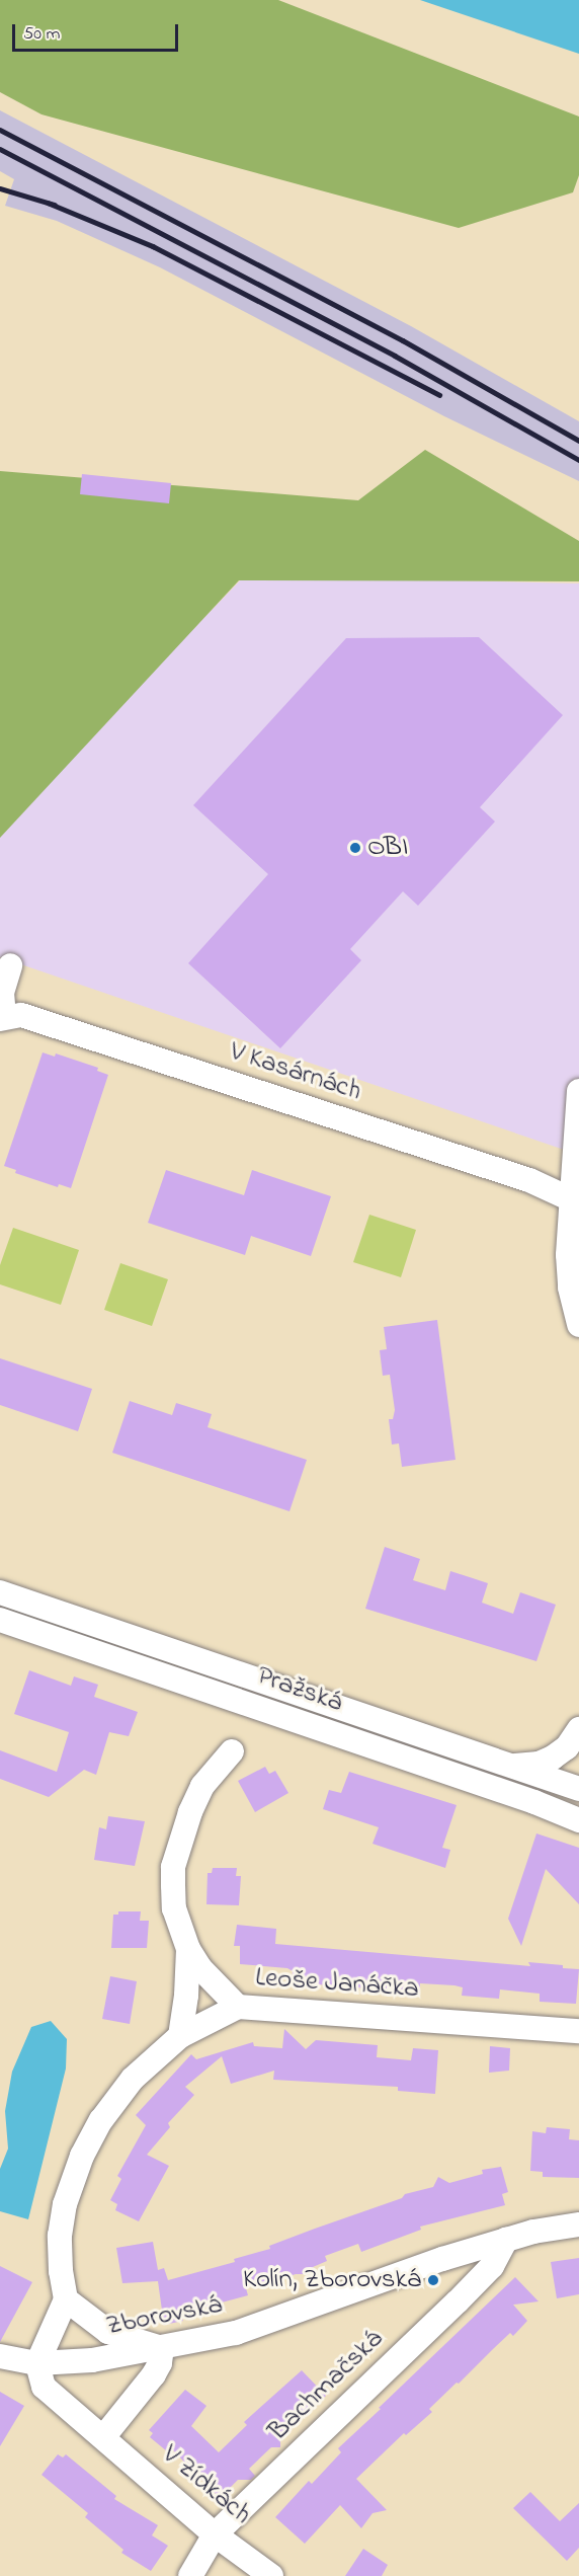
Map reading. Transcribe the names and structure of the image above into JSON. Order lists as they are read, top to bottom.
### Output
{
  "streets": {
    "street": [
      "V Kasárnách",
      "Pražská",
      "Leoše Janáčka",
      "Zborovská",
      "Bachmačská",
      "V Zídkách"
    ]
  },
  "crossings": [
    ["Zborovská", "Bachmačská"],
    ["Zborovská", "V Zídkách"],
    ["Bachmačská", "V Zídkách"]
  ],
  "places": ["OBI", "Kolín, Zborovská"],
  "scale_bar": "50 m"
}
